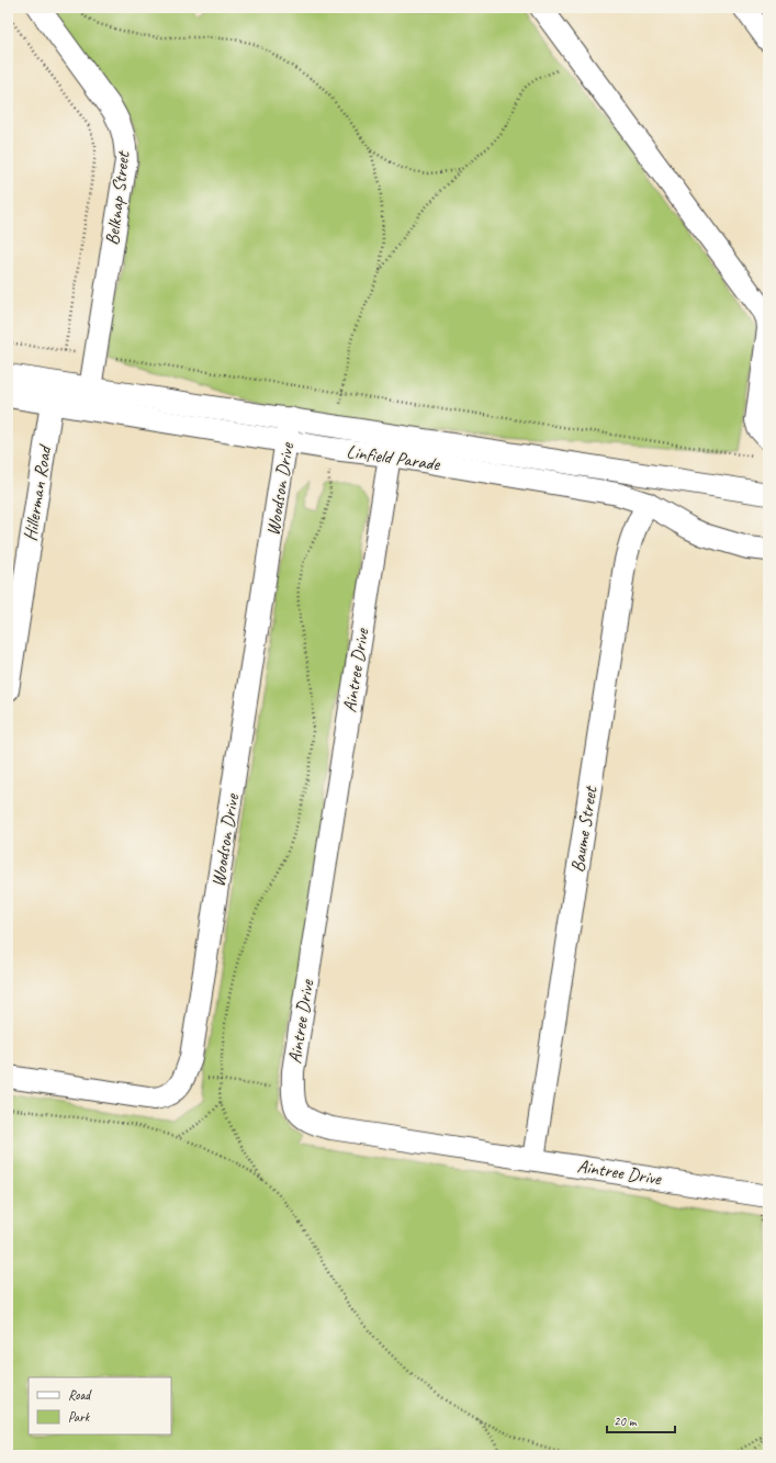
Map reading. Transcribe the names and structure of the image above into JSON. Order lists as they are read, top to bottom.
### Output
{
  "streets": {
    "street": [
      "Belknap Street",
      "Linfield Parade",
      "Woodson Drive",
      "Hillerman Road",
      "Aintree Drive",
      "Baume Street"
    ]
  },
  "crossings": [
    ["Belknap Street", "Linfield Parade"],
    ["Linfield Parade", "Woodson Drive"],
    ["Linfield Parade", "Hillerman Road"],
    ["Linfield Parade", "Aintree Drive"],
    ["Linfield Parade", "Baume Street"],
    ["Aintree Drive", "Baume Street"]
  ],
  "legend": ["Road", "Park"],
  "scale_bar": "20 m"
}
